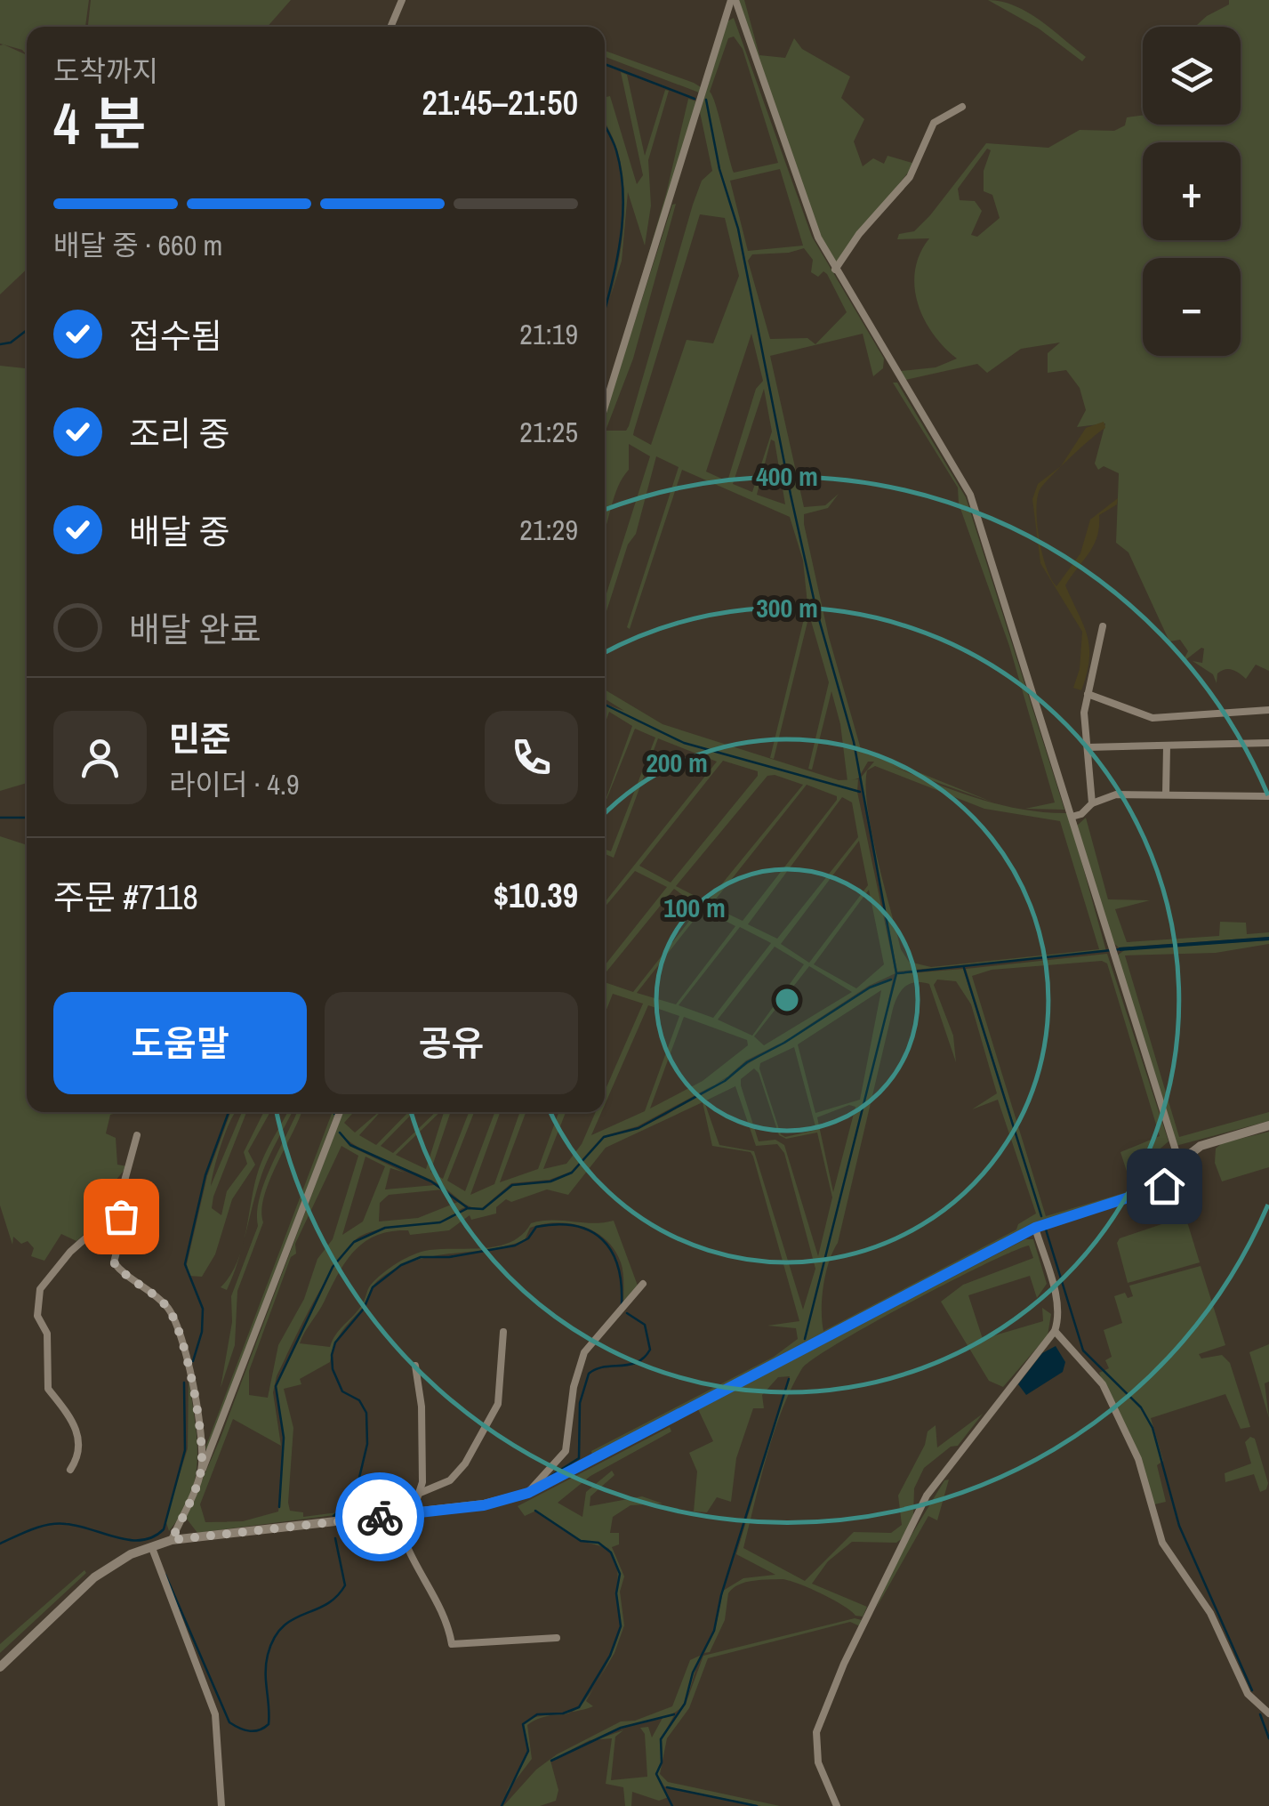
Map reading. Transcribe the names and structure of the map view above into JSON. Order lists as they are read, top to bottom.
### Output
{
  "page": {
    "map_buttons": ["+", "−"],
    "heading": ["4 분", "도착까지", "21:45–21:50"],
    "panel": [
      "민준",
      "라이더 · 4.9",
      "주문 #7118",
      "$10.39"
    ],
    "bar": "배달 중 · 660 m",
    "list": [
      ["접수됨", "21:19"],
      ["조리 중", "21:25"],
      ["배달 중", "21:29"],
      "배달 완료"
    ],
    "buttons": ["도움말", "공유"]
  },
  "rings": [
    "400 m",
    "300 m",
    "200 m",
    "100 m"
  ]
}
